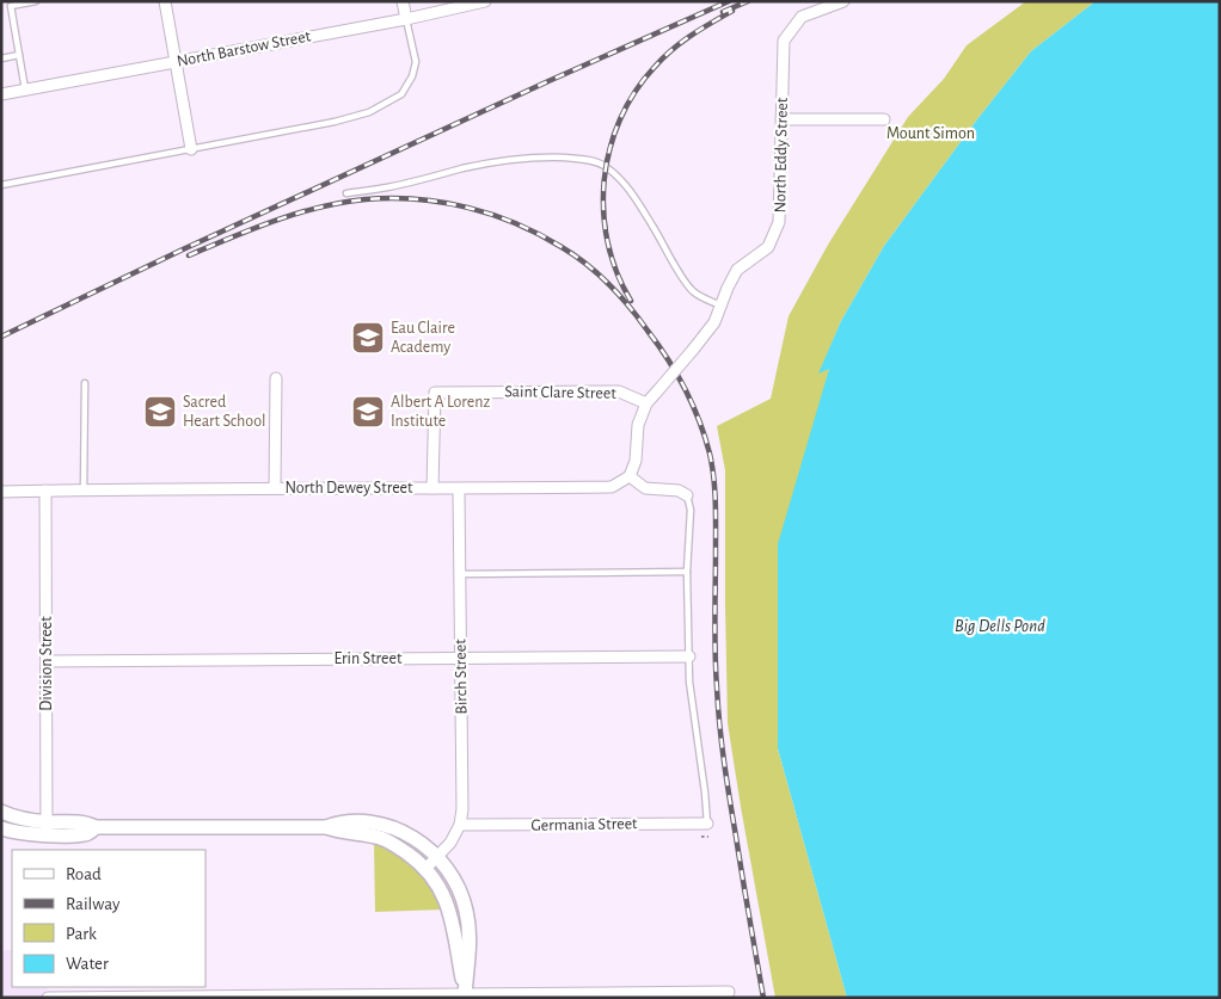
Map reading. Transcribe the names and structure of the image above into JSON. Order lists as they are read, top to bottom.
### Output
{
  "streets": {
    "street": [
      "North Barstow Street",
      "North Eddy Street",
      "Saint Clare Street",
      "North Dewey Street",
      "Erin Street",
      "Division Street",
      "Birch Street",
      "Germania Street"
    ]
  },
  "crossings": [
    ["North Eddy Street", "Saint Clare Street"],
    ["Saint Clare Street", "North Dewey Street"],
    ["North Dewey Street", "Division Street"],
    ["North Dewey Street", "Birch Street"],
    ["Erin Street", "Division Street"],
    ["Erin Street", "Birch Street"],
    ["Birch Street", "Germania Street"]
  ],
  "water": ["Big Dells Pond"],
  "parks": ["Mount Simon"],
  "places": {
    "school or university": ["Eau Claire Academy", "Sacred Heart School", "Albert A Lorenz Institute"]
  },
  "legend": [
    "Road",
    "Railway",
    "Park",
    "Water"
  ]
}
